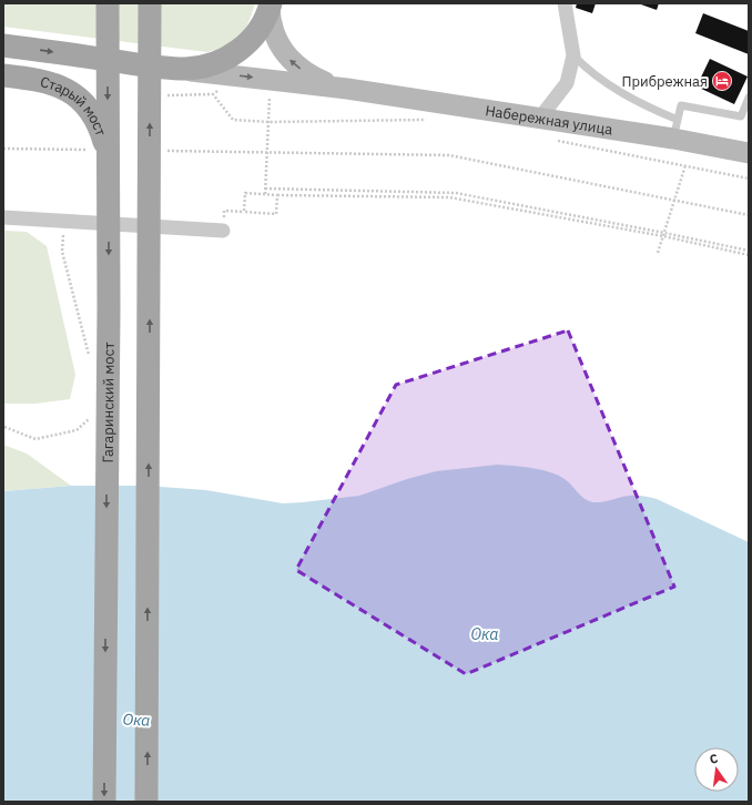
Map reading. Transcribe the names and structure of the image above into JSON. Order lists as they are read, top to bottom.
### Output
{
  "streets": {
    "main road": ["Старый мост", "Набережная улица", "Гагаринский мост"]
  },
  "crossings": [
    ["Старый мост", "Гагаринский мост"]
  ],
  "water": ["Ока"],
  "places": {
    "hotel": ["Прибрежная"]
  },
  "north": "top"
}
